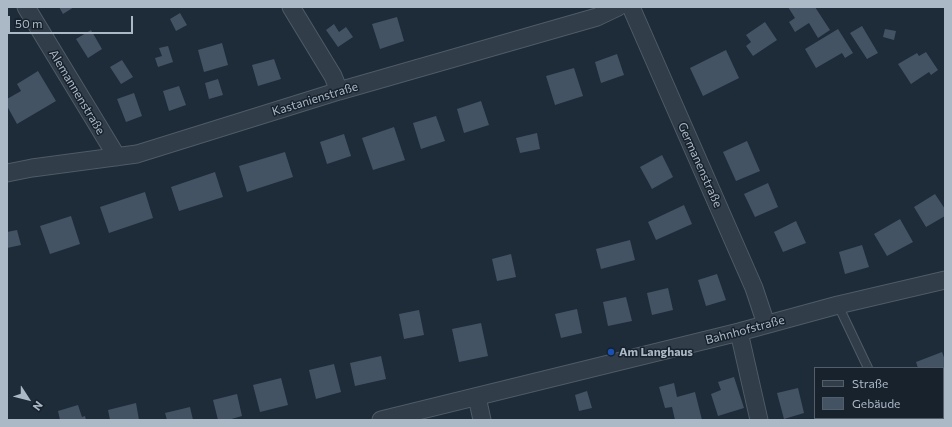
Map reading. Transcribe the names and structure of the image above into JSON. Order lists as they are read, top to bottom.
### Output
{
  "streets": {
    "street": [
      "Alemannenstraße",
      "Kastanienstraße",
      "Germanenstraße",
      "Bahnhofstraße"
    ]
  },
  "crossings": [
    ["Alemannenstraße", "Kastanienstraße"],
    ["Germanenstraße", "Bahnhofstraße"]
  ],
  "places": ["Am Langhaus"],
  "legend": ["Straße", "Gebäude"],
  "scale_bar": "50 m",
  "north": "bottom right"
}
